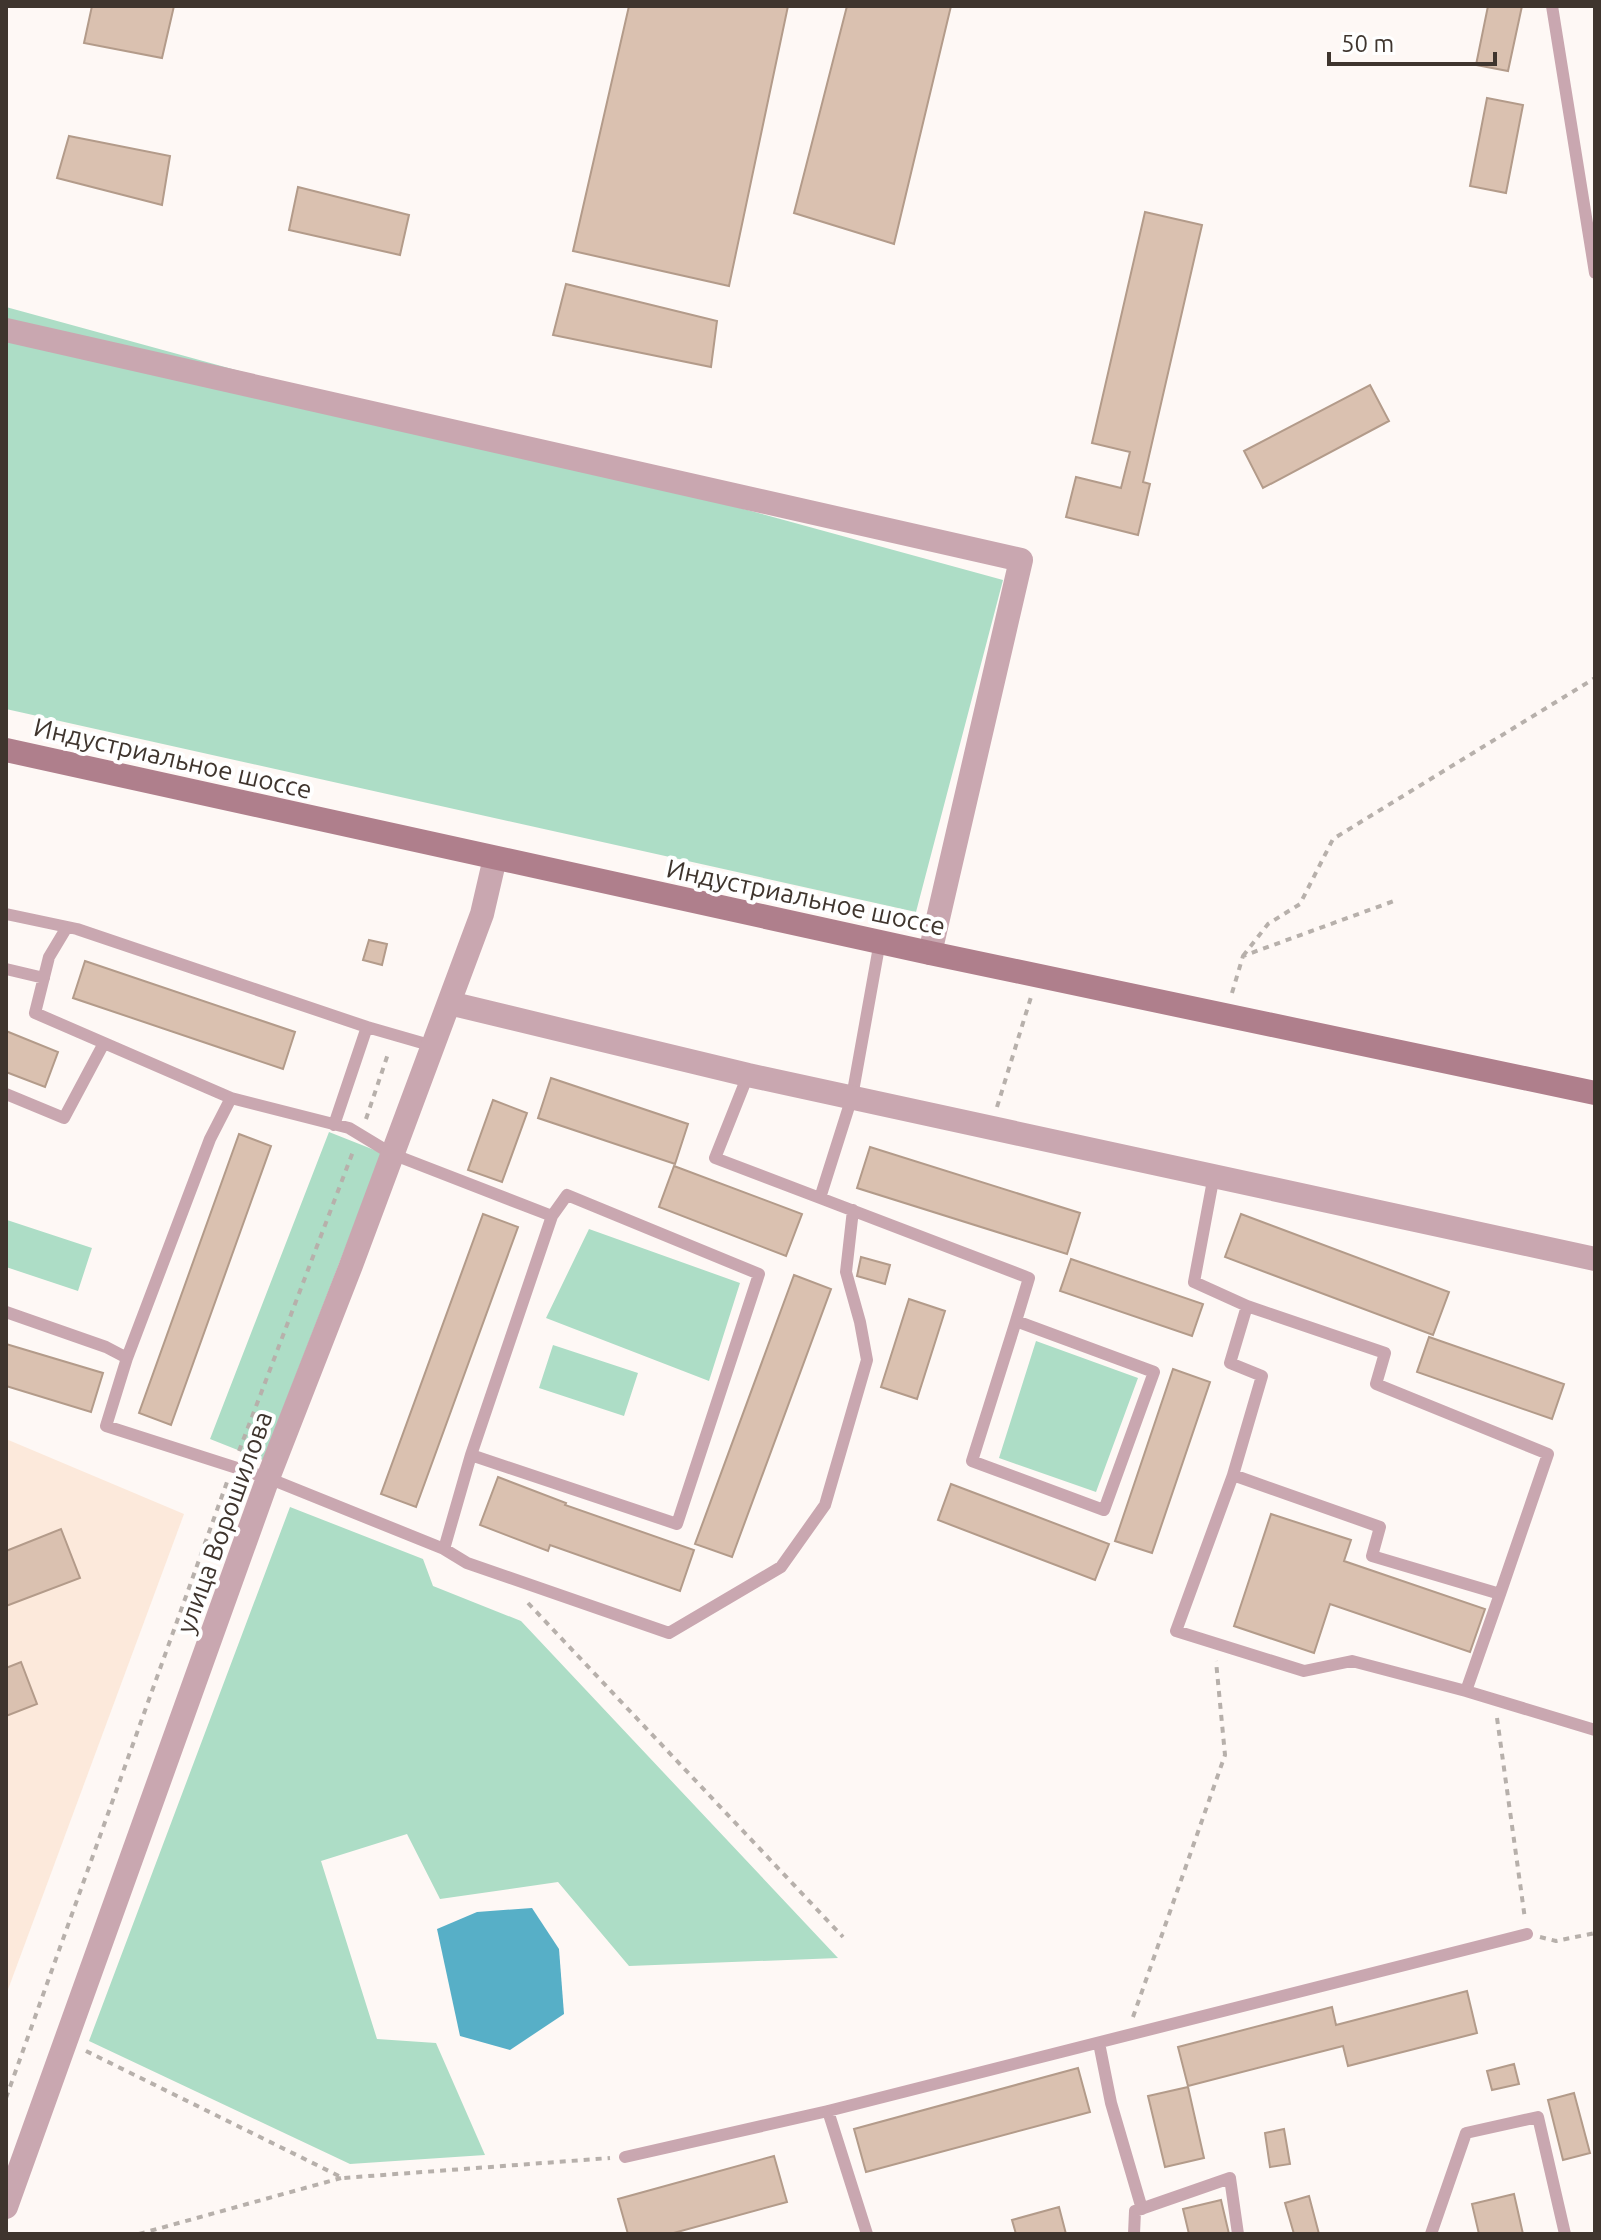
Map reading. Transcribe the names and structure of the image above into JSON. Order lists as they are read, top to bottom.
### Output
{
  "streets": {
    "main road": ["Индустриальное шоссе"],
    "street": ["улица Ворошилова"]
  },
  "crossings": [
    ["Индустриальное шоссе", "улица Ворошилова"]
  ],
  "scale_bar": "50 m"
}
